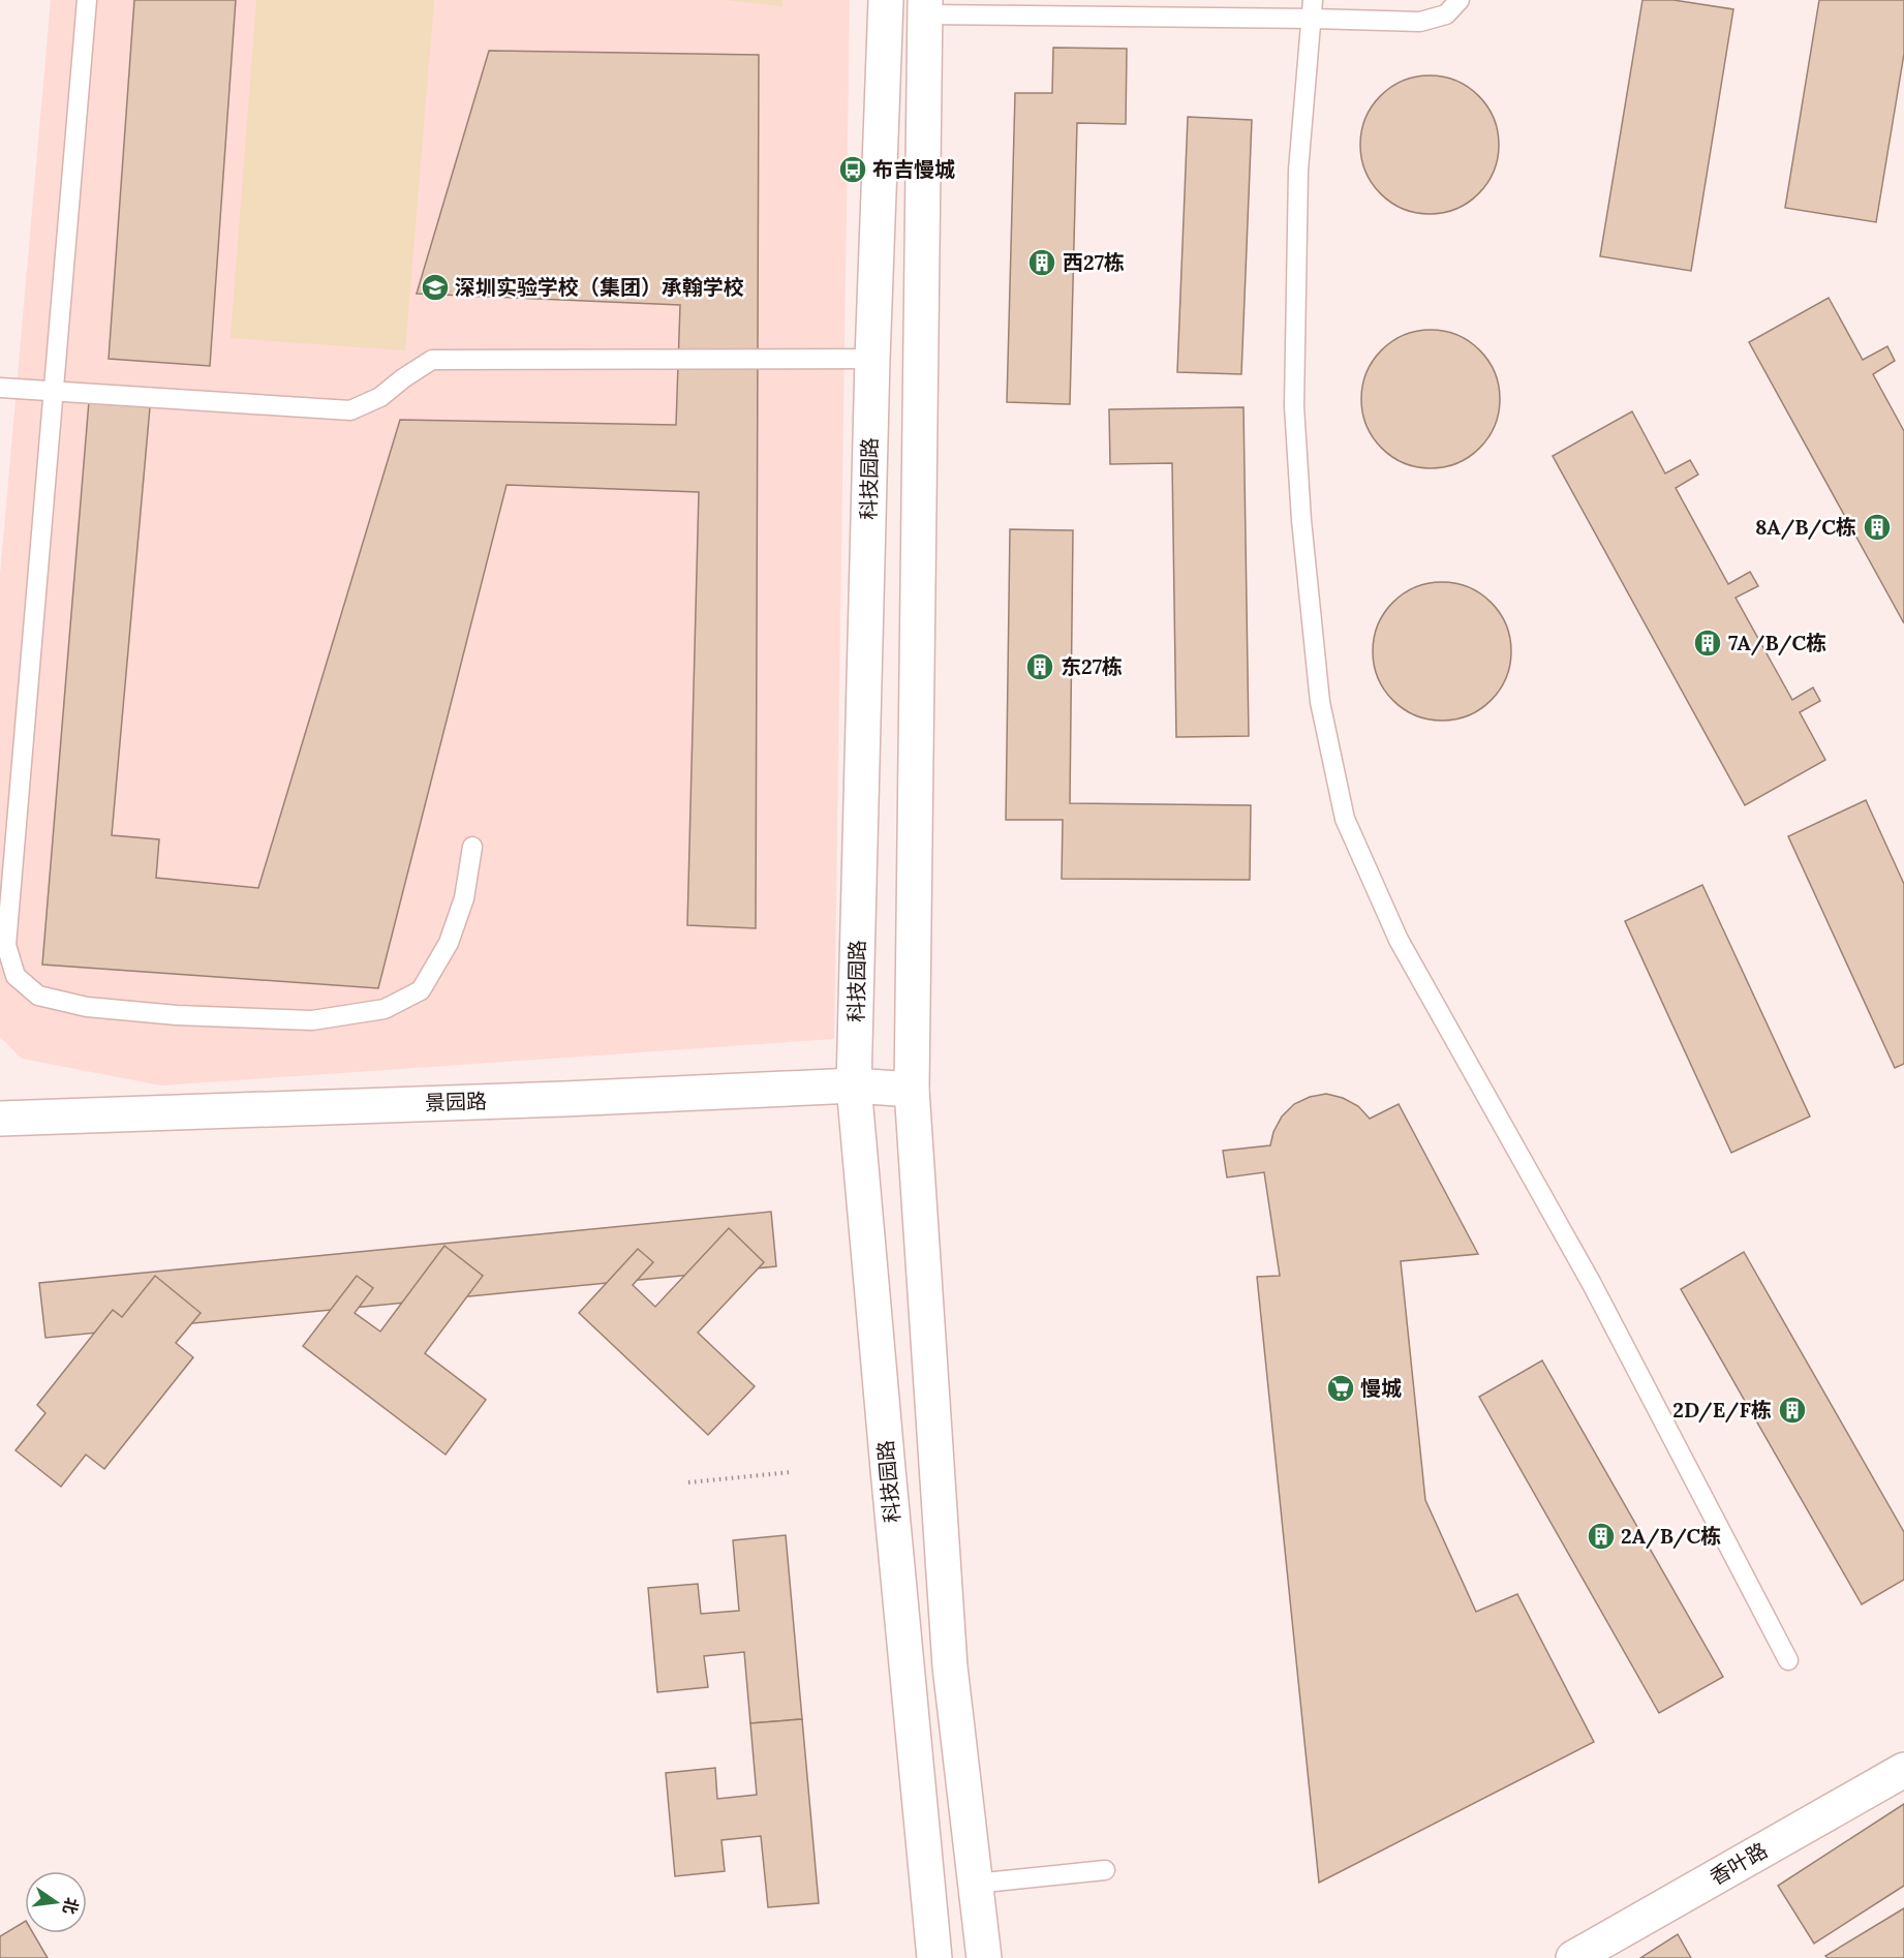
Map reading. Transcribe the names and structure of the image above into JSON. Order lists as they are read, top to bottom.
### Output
{
  "streets": {
    "main road": ["科技园路", "景园路", "香叶路"]
  },
  "crossings": [
    ["科技园路", "景园路"]
  ],
  "places": {
    "bus stop": ["布吉慢城"],
    "building": [
      "西27栋",
      "8A/B/C栋",
      "7A/B/C栋",
      "东27栋",
      "2D/E/F栋",
      "2A/B/C栋"
    ],
    "school or university": ["深圳实验学校（集团）承翰学校"],
    "supermarket": ["慢城"]
  },
  "north": "right"
}
